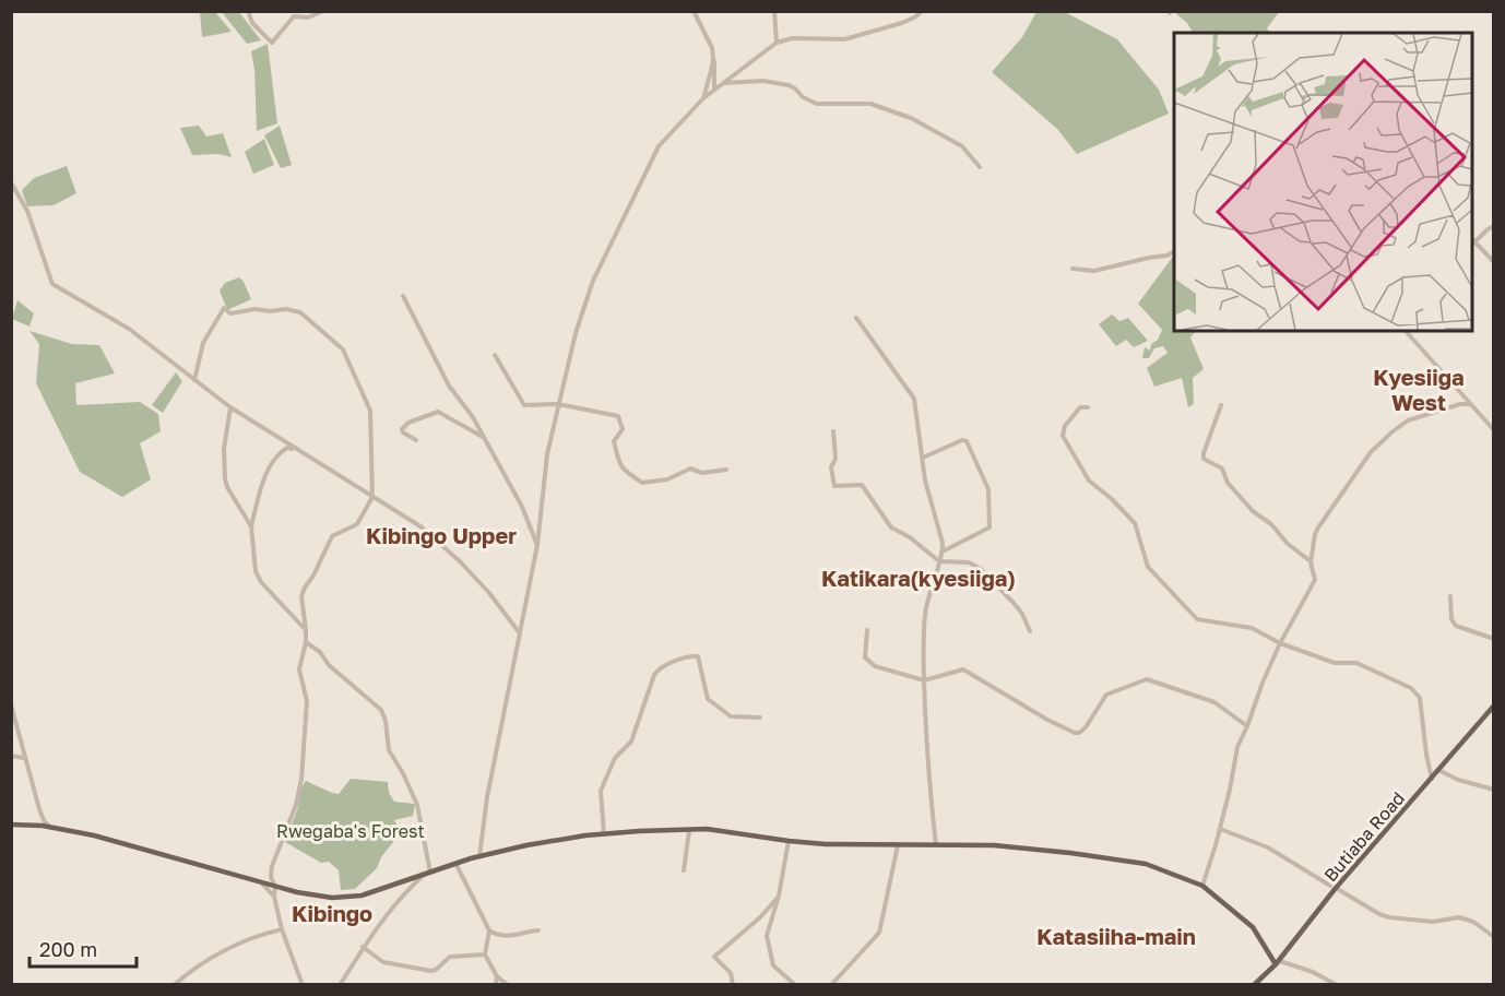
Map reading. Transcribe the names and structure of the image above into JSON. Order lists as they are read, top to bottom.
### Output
{
  "streets": {
    "main road": ["Butiaba Road"]
  },
  "districts": [
    "Kyesiiga West",
    "Kibingo Upper",
    "Katikara(kyesiiga)",
    "Kibingo",
    "Katasiiha-main"
  ],
  "parks": ["Rwegaba's Forest"],
  "scale_bar": "200 m"
}
